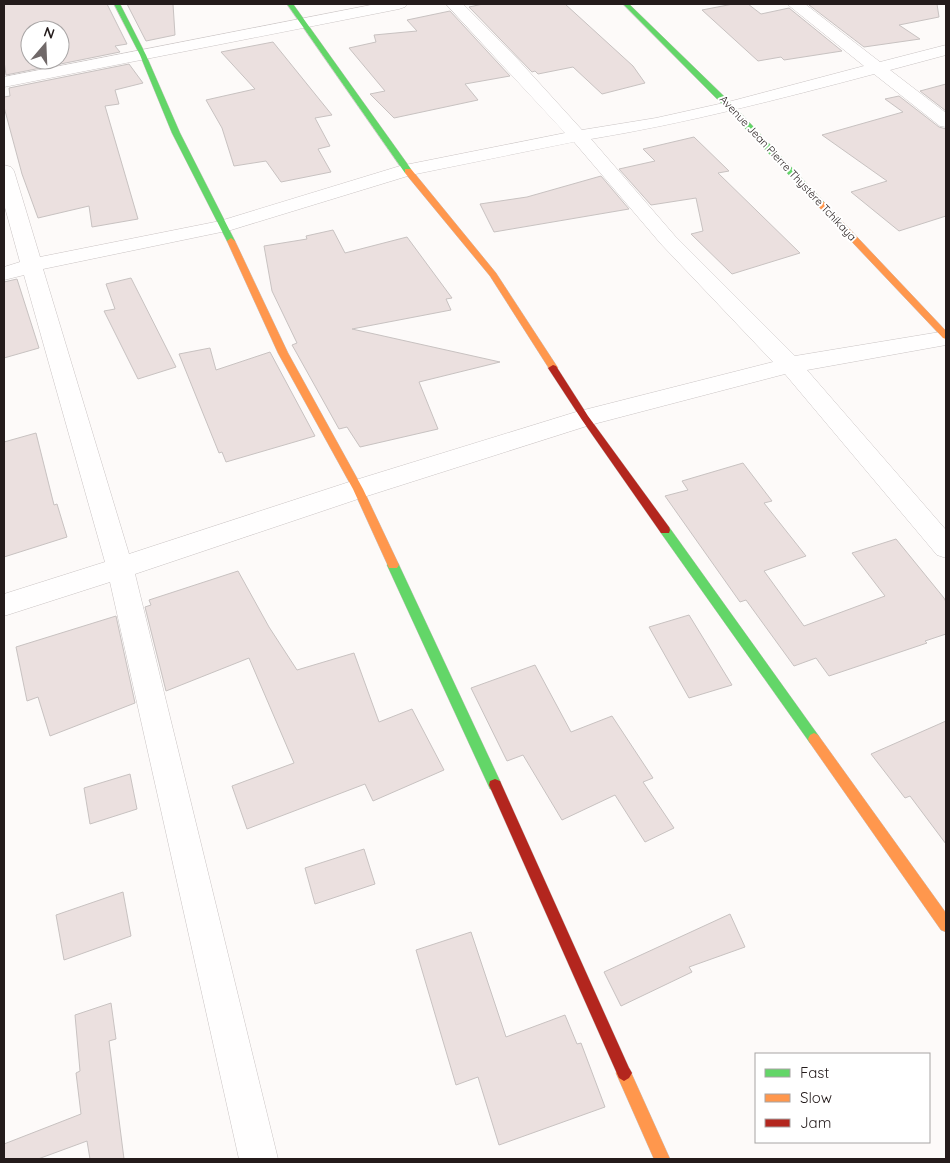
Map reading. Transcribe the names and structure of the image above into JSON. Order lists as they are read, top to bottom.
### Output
{
  "streets": {
    "street": ["Avenue Jean Pierre Thystère Tchikaya"]
  },
  "legend": ["Fast", "Slow", "Jam"],
  "north": "top"
}
